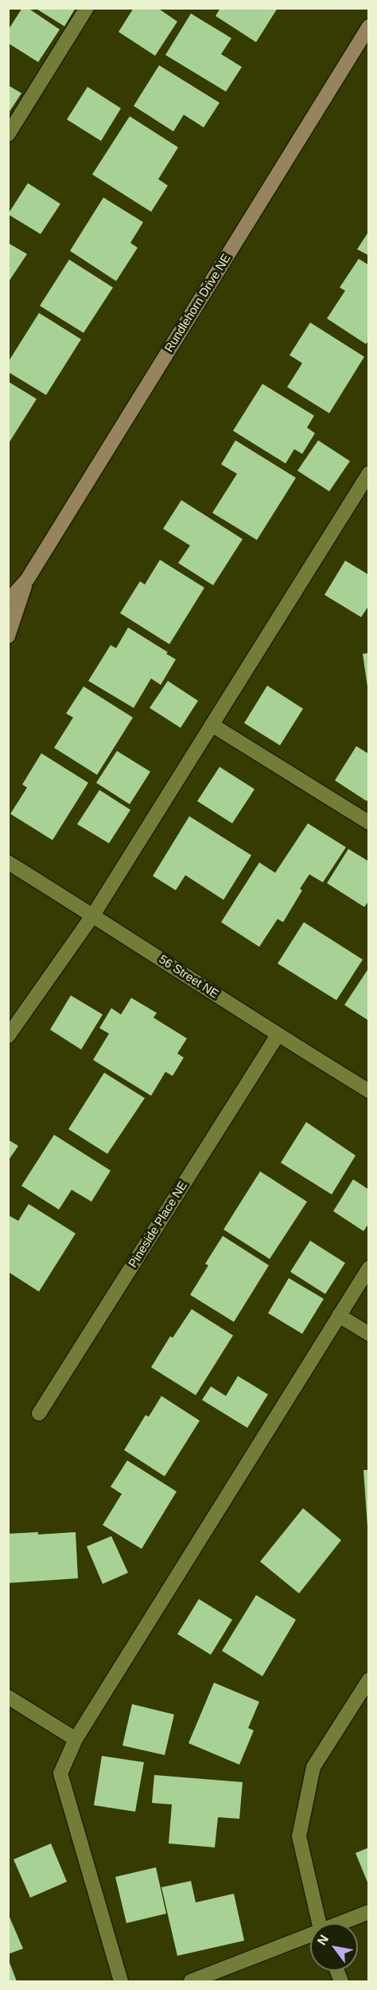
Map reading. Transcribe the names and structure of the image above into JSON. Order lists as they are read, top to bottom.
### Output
{
  "streets": {
    "street": ["Rundlehorn Drive NE", "56 Street NE", "Pineside Place NE"]
  },
  "crossings": [
    ["56 Street NE", "Pineside Place NE"]
  ],
  "north": "top left"
}
